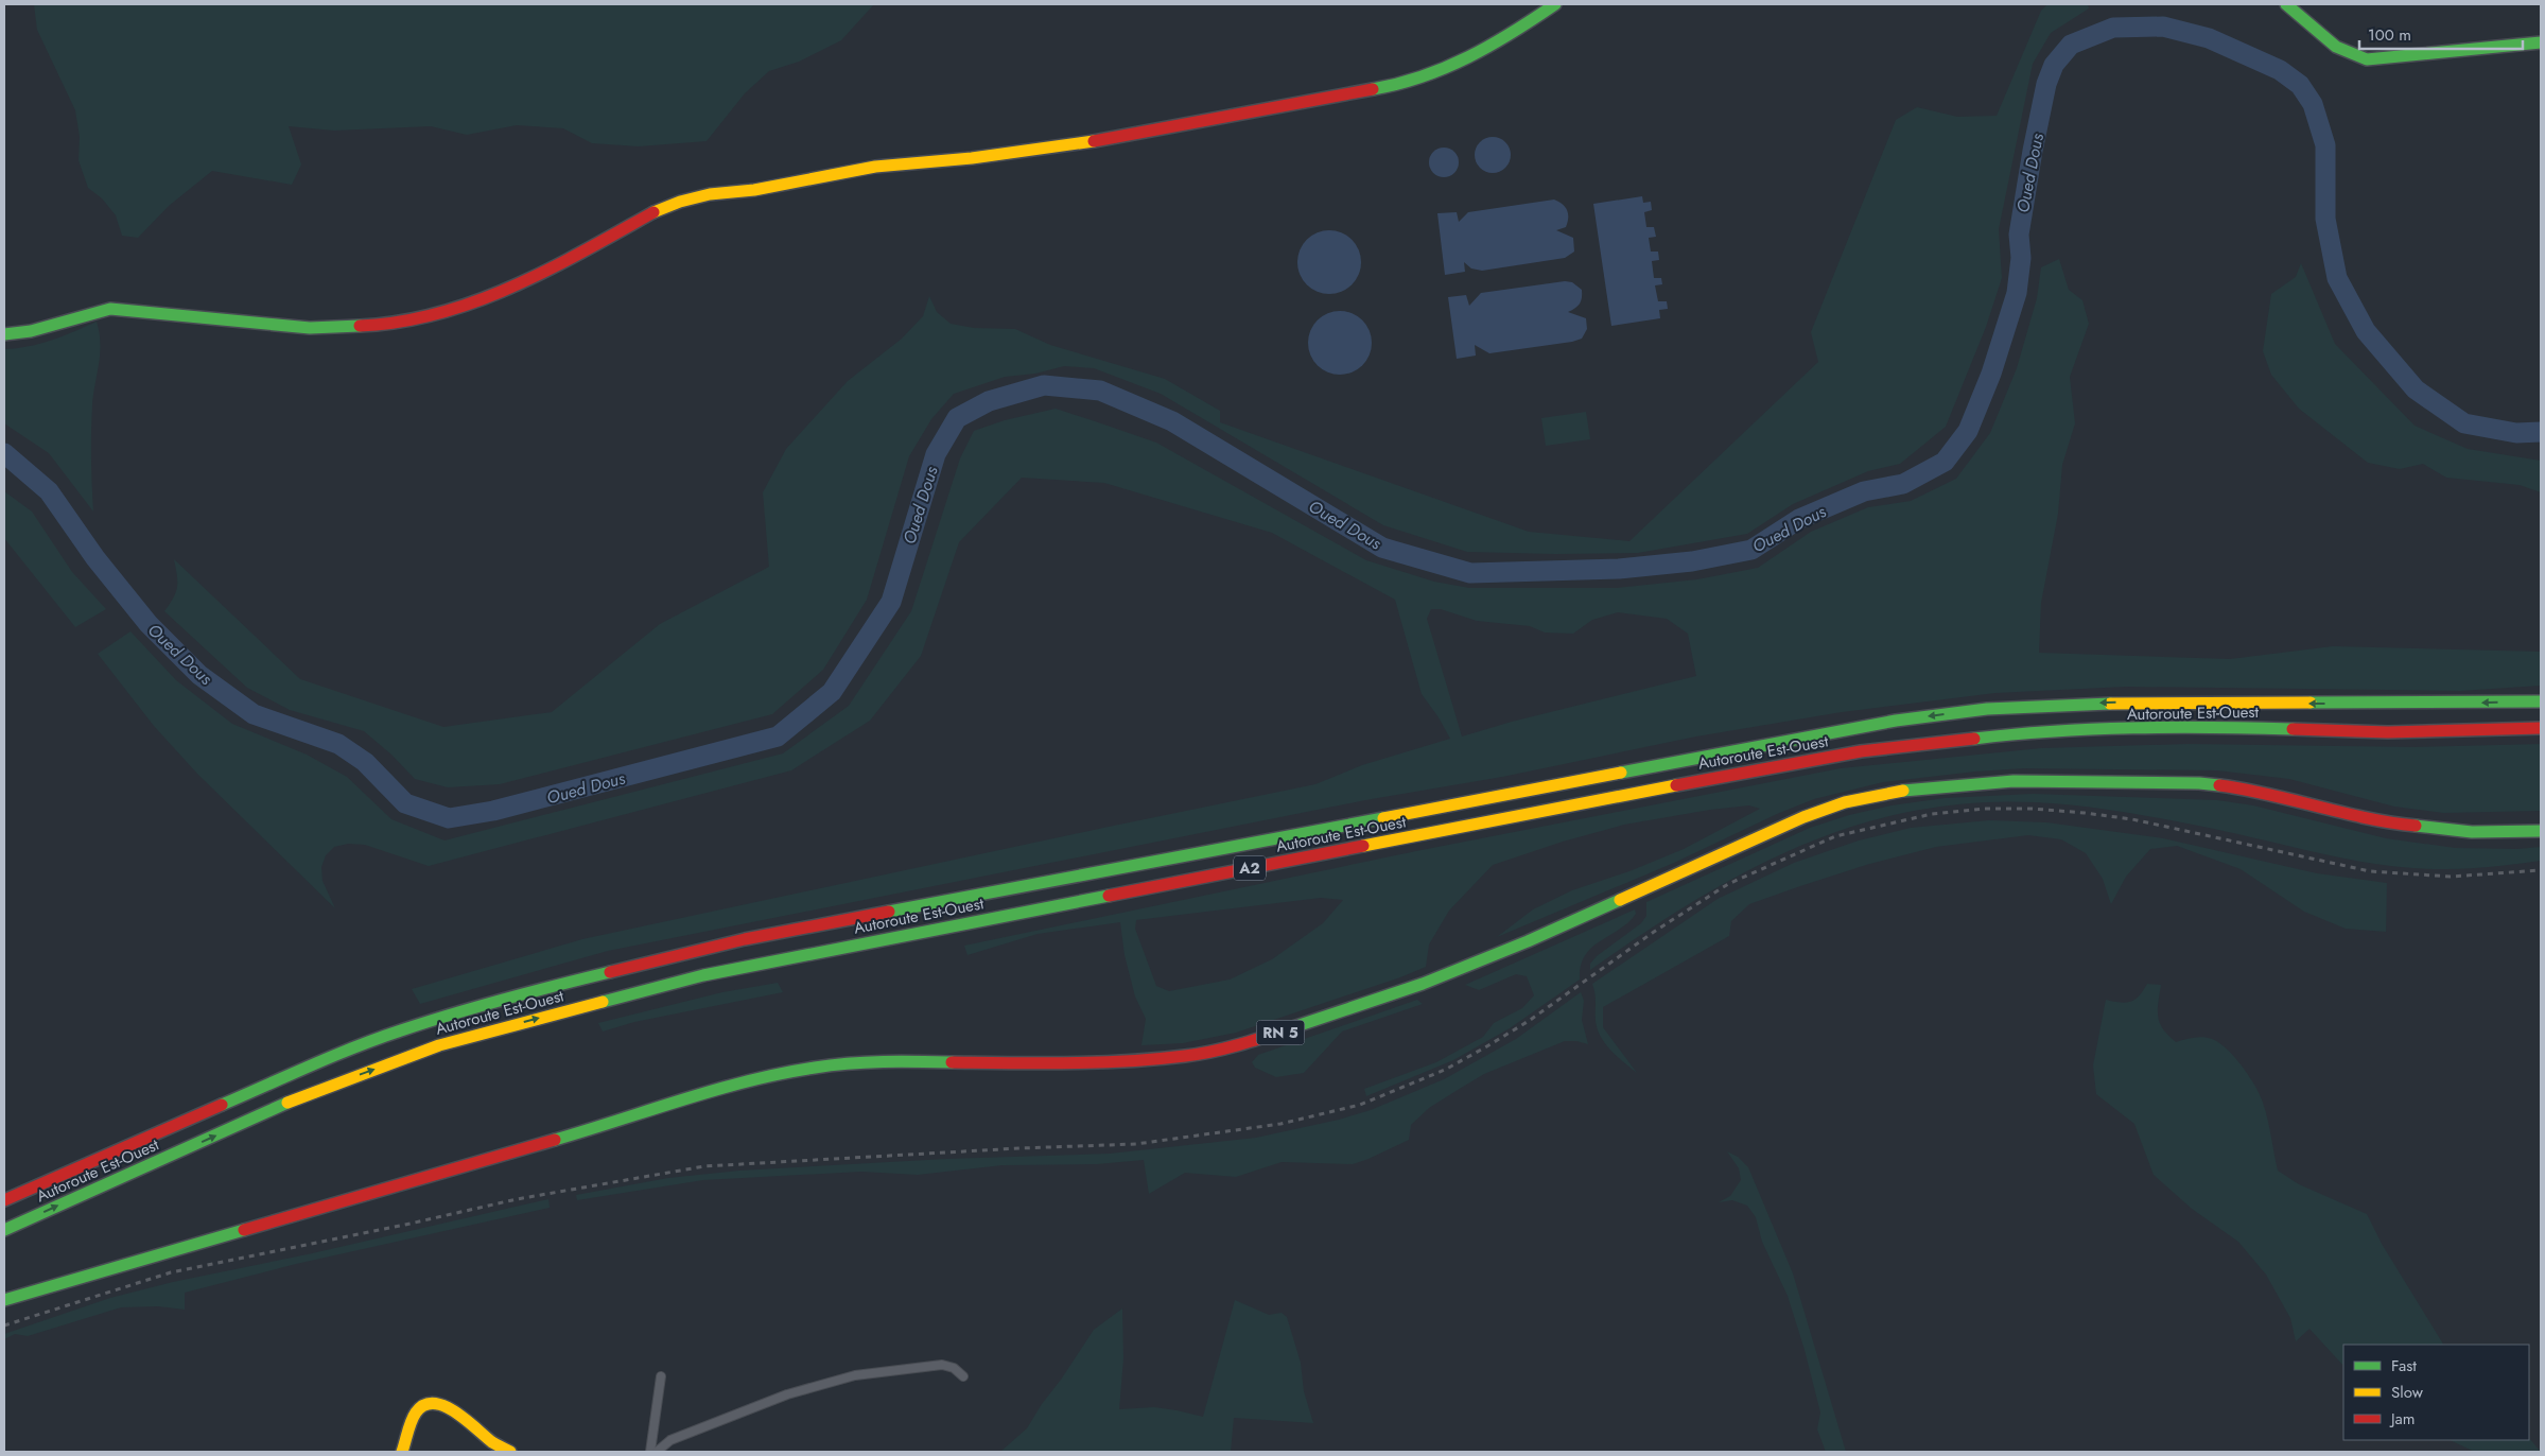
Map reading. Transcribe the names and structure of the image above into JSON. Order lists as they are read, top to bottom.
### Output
{
  "streets": {
    "main road": ["Autoroute Est-Ouest", "A2", "RN 5"]
  },
  "water": ["Oued Dous"],
  "legend": ["Fast", "Slow", "Jam"],
  "scale_bar": "100 m"
}
